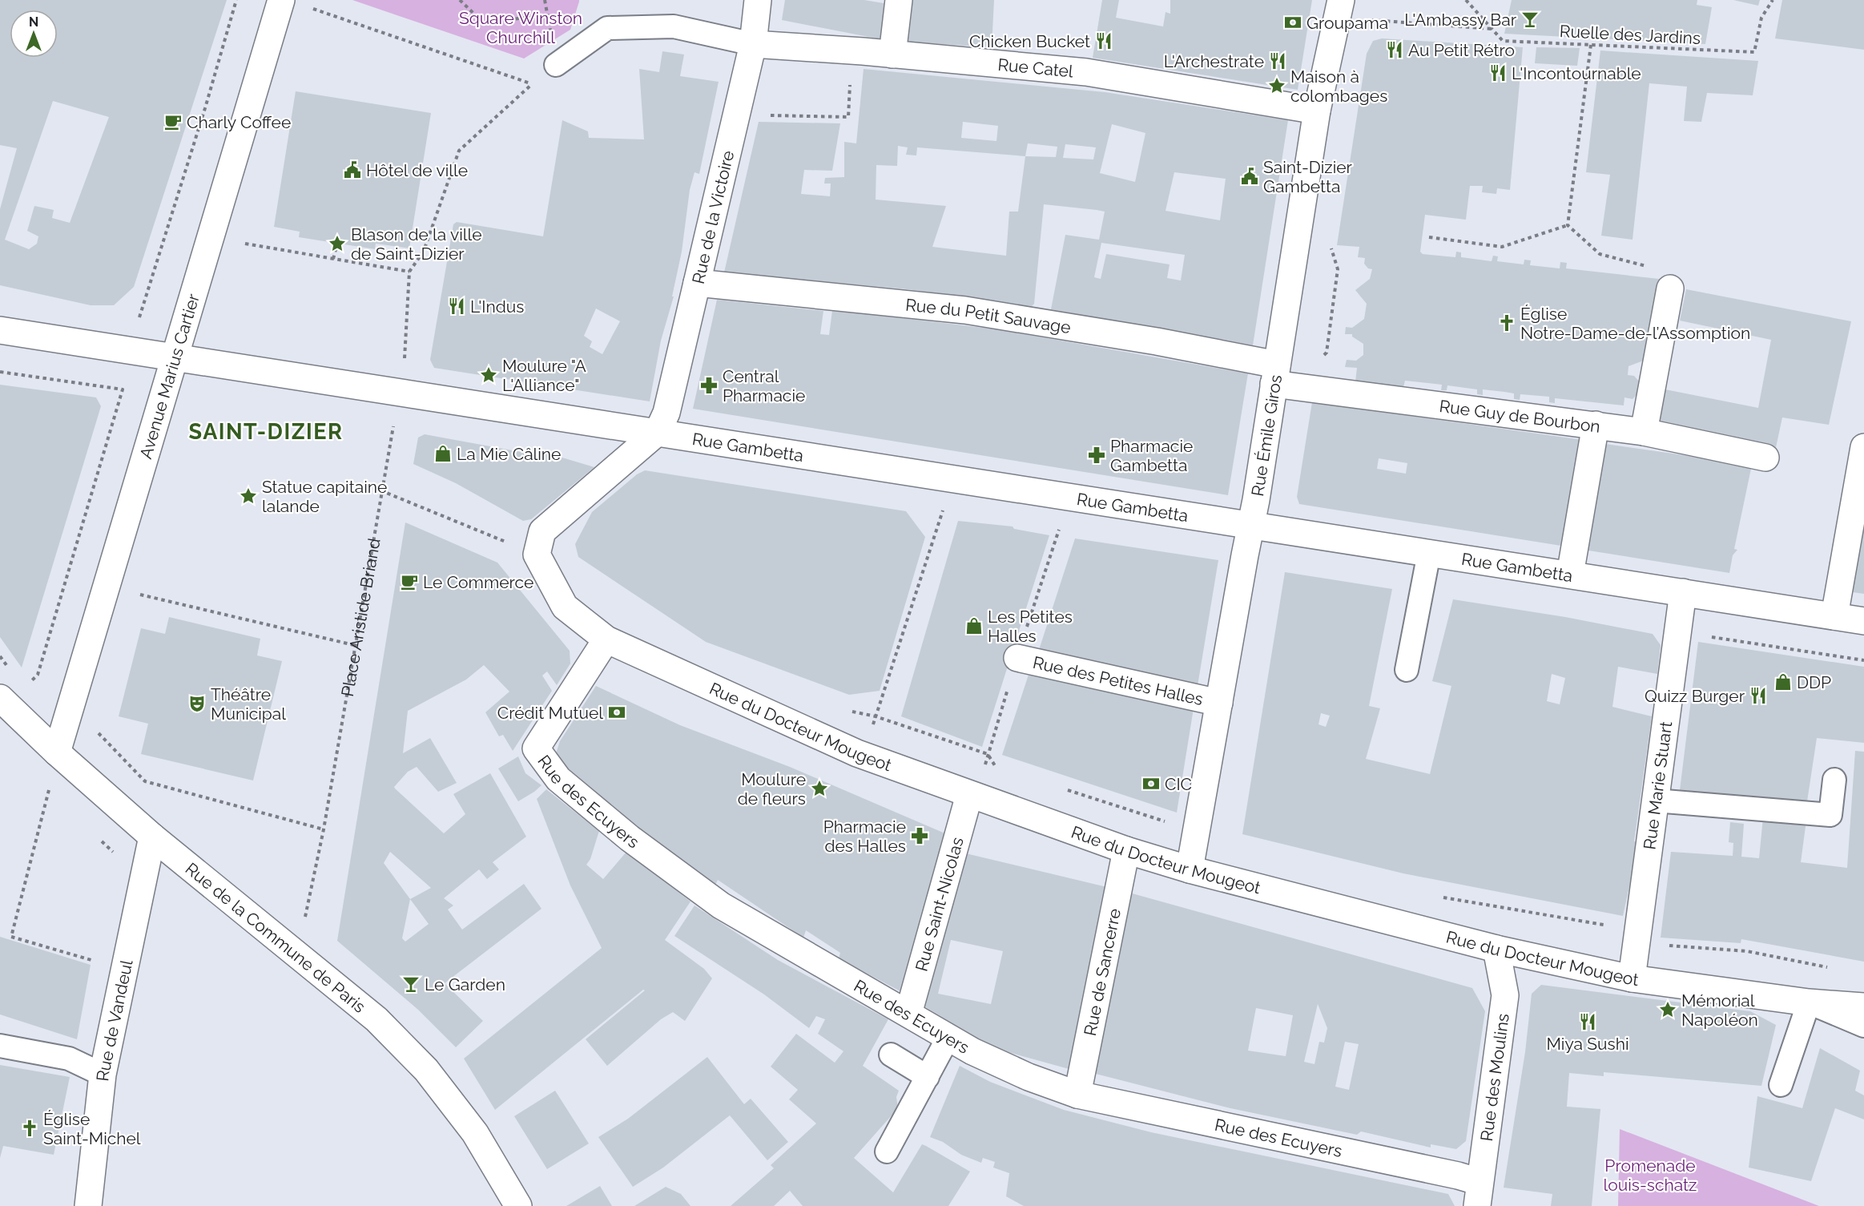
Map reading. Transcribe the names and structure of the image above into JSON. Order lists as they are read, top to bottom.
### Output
{
  "streets": {
    "street": [
      "Rue Catel",
      "Rue de la Victoire",
      "Rue du Petit Sauvage",
      "Avenue Marius Cartier",
      "Rue Guy de Bourbon",
      "Rue Émile Giros",
      "Rue Gambetta",
      "Rue des Petites Halles",
      "Rue du Docteur Mougeot",
      "Rue Marie Stuart",
      "Rue des Ecuyers",
      "Rue Saint-Nicolas",
      "Rue de la Commune de Paris",
      "Rue de Sancerre",
      "Rue de Vandeul",
      "Rue des Moulins"
    ],
    "path": ["Ruelle des Jardins", "Place Aristide Briand"]
  },
  "crossings": [
    ["Rue Catel", "Rue de la Victoire"],
    ["Rue Catel", "Rue Émile Giros"],
    ["Rue de la Victoire", "Rue du Petit Sauvage"],
    ["Rue de la Victoire", "Rue Gambetta"],
    ["Rue du Petit Sauvage", "Rue Guy de Bourbon"],
    ["Rue du Petit Sauvage", "Rue Émile Giros"],
    ["Avenue Marius Cartier", "Rue de la Commune de Paris"],
    ["Rue Guy de Bourbon", "Rue Émile Giros"],
    ["Rue Émile Giros", "Rue Gambetta"],
    ["Rue Émile Giros", "Rue des Petites Halles"],
    ["Rue Émile Giros", "Rue du Docteur Mougeot"],
    ["Rue Gambetta", "Place Aristide Briand"],
    ["Rue Gambetta", "Rue Marie Stuart"],
    ["Place Aristide Briand", "Rue de la Commune de Paris"],
    ["Rue du Docteur Mougeot", "Rue Marie Stuart"],
    ["Rue du Docteur Mougeot", "Rue des Ecuyers"],
    ["Rue du Docteur Mougeot", "Rue Saint-Nicolas"],
    ["Rue du Docteur Mougeot", "Rue de Sancerre"],
    ["Rue du Docteur Mougeot", "Rue des Moulins"],
    ["Rue des Ecuyers", "Rue Saint-Nicolas"],
    ["Rue des Ecuyers", "Rue de Sancerre"],
    ["Rue des Ecuyers", "Rue des Moulins"],
    ["Rue de la Commune de Paris", "Rue de Vandeul"]
  ],
  "districts": ["SAINT-DIZIER"],
  "parks": ["Square Winston Churchill", "Promenade louis-schatz"],
  "places": {
    "bar": ["L'Ambassy Bar", "Le Garden"],
    "bank": ["Groupama", "Crédit Mutuel", "CIC"],
    "restaurant": [
      "Chicken Bucket",
      "Au Petit Rétro",
      "L'Archestrate",
      "L'Incontournable",
      "L'Indus",
      "Quizz Burger",
      "Miya Sushi"
    ],
    "place": [
      "Maison à colombages",
      "Blason de la ville de Saint-Dizier",
      "Moulure \"A L'Alliance\"",
      "Statue capitaine lalande",
      "Moulure de fleurs",
      "Mémorial Napoléon"
    ],
    "cafe": ["Charly Coffee", "Le Commerce"],
    "public building": ["Hôtel de ville", "Saint-Dizier Gambetta"],
    "church": ["Église Notre-Dame-de-l’Assomption", "Église Saint-Michel"],
    "pharmacy": ["Central Pharmacie", "Pharmacie Gambetta", "Pharmacie des Halles"],
    "shop": ["La Mie Câline", "Les Petites Halles", "DDP"],
    "theatre": ["Théâtre Municipal"]
  },
  "north": "top"
}
